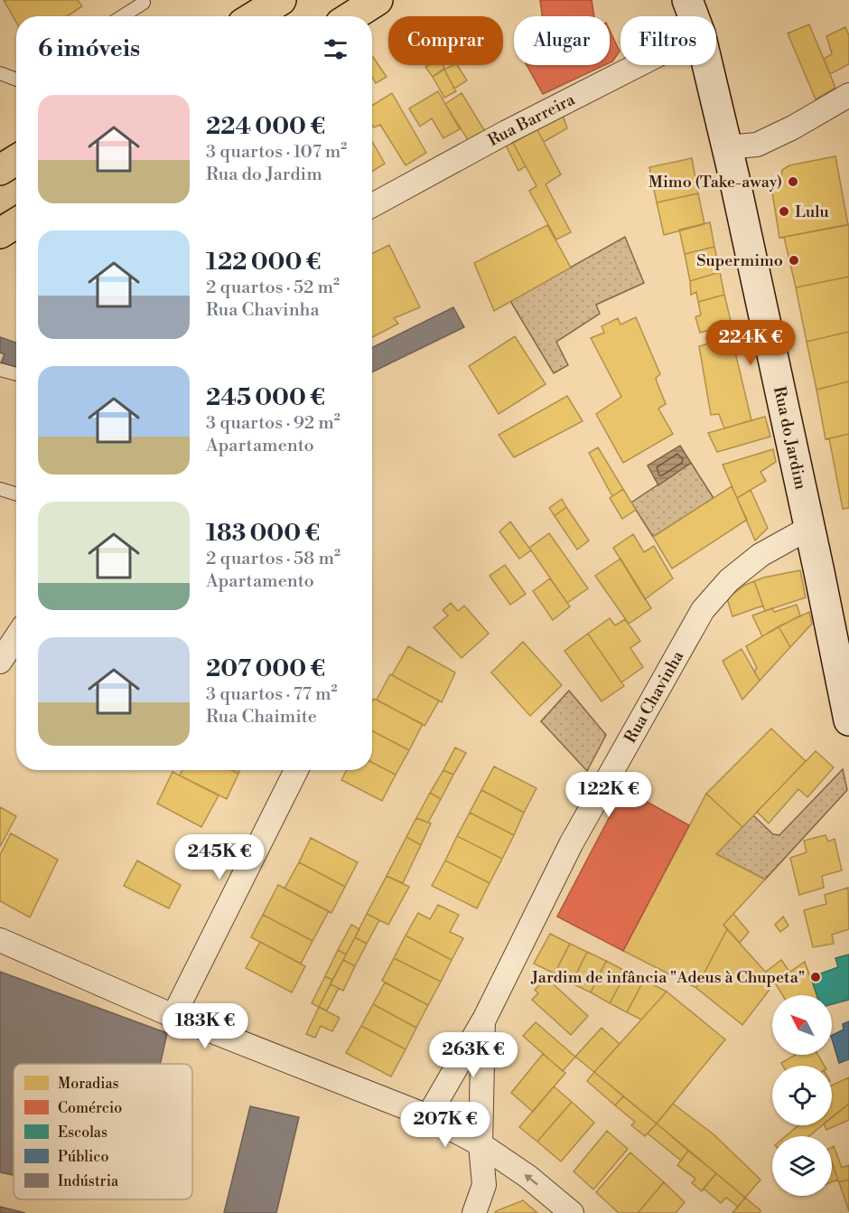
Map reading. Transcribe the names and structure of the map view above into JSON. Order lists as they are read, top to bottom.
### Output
{
  "streets": {
    "main road": ["Rua do Jardim"],
    "street": ["Rua Barreira", "Rua Chavinha"]
  },
  "crossings": [
    ["Rua do Jardim", "Rua Chavinha"]
  ],
  "places": [
    "Mimo (Take-away)",
    "Lulu",
    "Supermimo",
    "Jardim de infância \"Adeus à Chupeta\""
  ],
  "legend": [
    "Moradias",
    "Comércio",
    "Escolas",
    "Público",
    "Indústria"
  ],
  "north": "top left",
  "page": {
    "chip": ["Comprar", "Alugar", "Filtros"],
    "heading": "6 imóveis",
    "list": [
      {
        "name": "224 000 €",
        "note": "3 quartos · 107 m² · Rua do Jardim"
      },
      {
        "name": "122 000 €",
        "note": "2 quartos · 52 m² · Rua Chavinha"
      },
      {
        "name": "245 000 €",
        "note": "3 quartos · 92 m² · Apartamento"
      },
      {
        "name": "183 000 €",
        "note": "2 quartos · 58 m² · Apartamento"
      },
      {
        "name": "207 000 €",
        "note": "3 quartos · 77 m² · Rua Chaimite"
      }
    ],
    "price": [
      "224K €",
      "122K €",
      "245K €",
      "183K €",
      "263K €",
      "207K €"
    ]
  }
}
